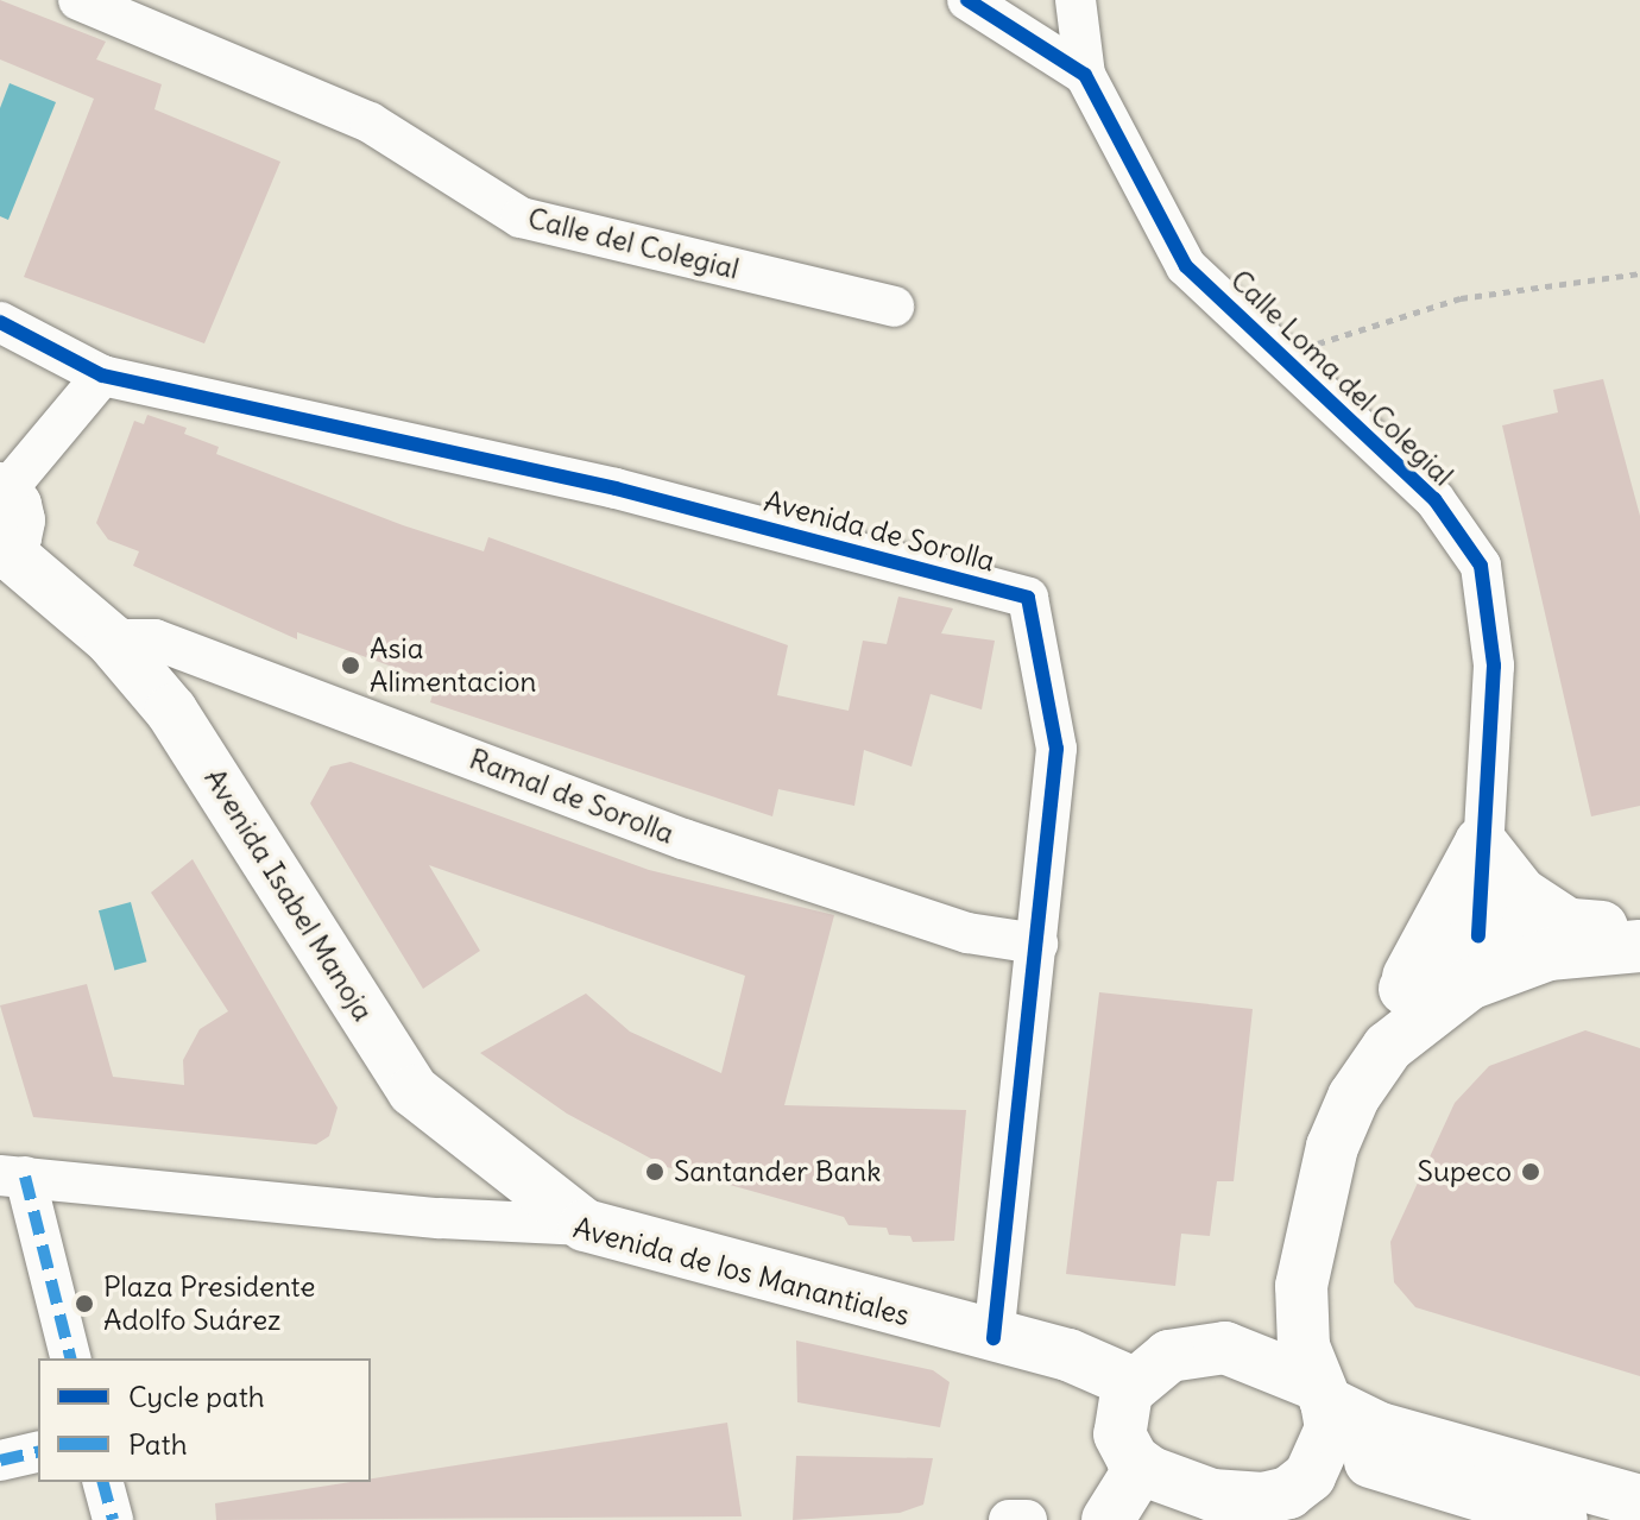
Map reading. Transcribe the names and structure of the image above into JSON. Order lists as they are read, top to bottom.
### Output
{
  "streets": {
    "main road": ["Avenida Isabel Manoja", "Avenida de los Manantiales"],
    "street": [
      "Calle del Colegial",
      "Calle Loma del Colegial",
      "Avenida de Sorolla",
      "Ramal de Sorolla"
    ]
  },
  "crossings": [
    ["Avenida de Sorolla", "Ramal de Sorolla"],
    ["Avenida de Sorolla", "Avenida de los Manantiales"],
    ["Ramal de Sorolla", "Avenida Isabel Manoja"],
    ["Avenida Isabel Manoja", "Avenida de los Manantiales"]
  ],
  "places": [
    "Asia Alimentacion",
    "Santander Bank",
    "Supeco",
    "Plaza Presidente Adolfo Suárez"
  ],
  "legend": ["Cycle path", "Path"]
}
